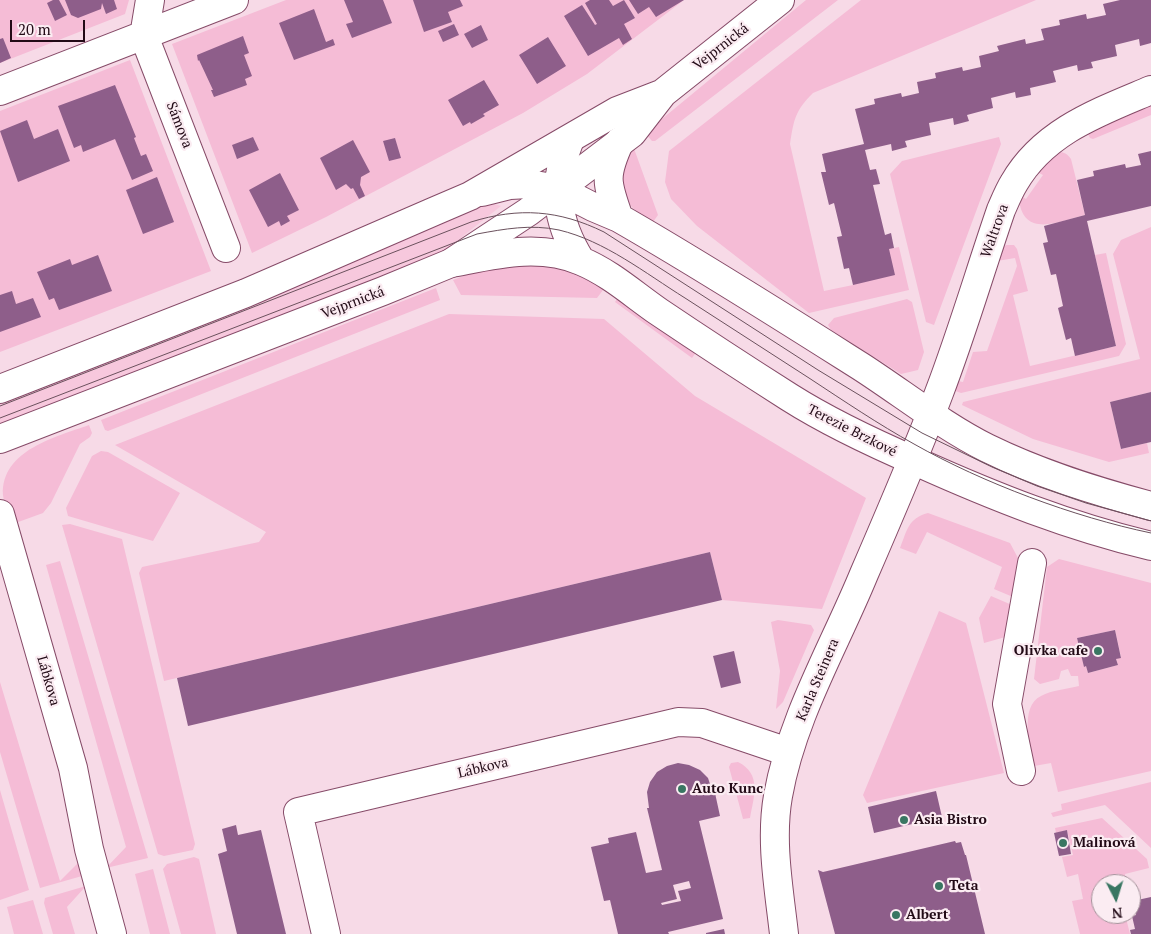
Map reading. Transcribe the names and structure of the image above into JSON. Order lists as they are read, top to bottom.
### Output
{
  "streets": {
    "street": [
      "Vejprnická",
      "Sámova",
      "Waltrova",
      "Terezie Brzkové",
      "Karla Steinera",
      "Lábkova"
    ]
  },
  "crossings": [
    ["Vejprnická", "Terezie Brzkové"],
    ["Waltrova", "Terezie Brzkové"],
    ["Waltrova", "Karla Steinera"],
    ["Terezie Brzkové", "Karla Steinera"],
    ["Karla Steinera", "Lábkova"]
  ],
  "places": [
    "Olivka cafe",
    "Auto Kunc",
    "Asia Bistro",
    "Malinová",
    "Teta",
    "Albert"
  ],
  "scale_bar": "20 m",
  "north": "bottom"
}
